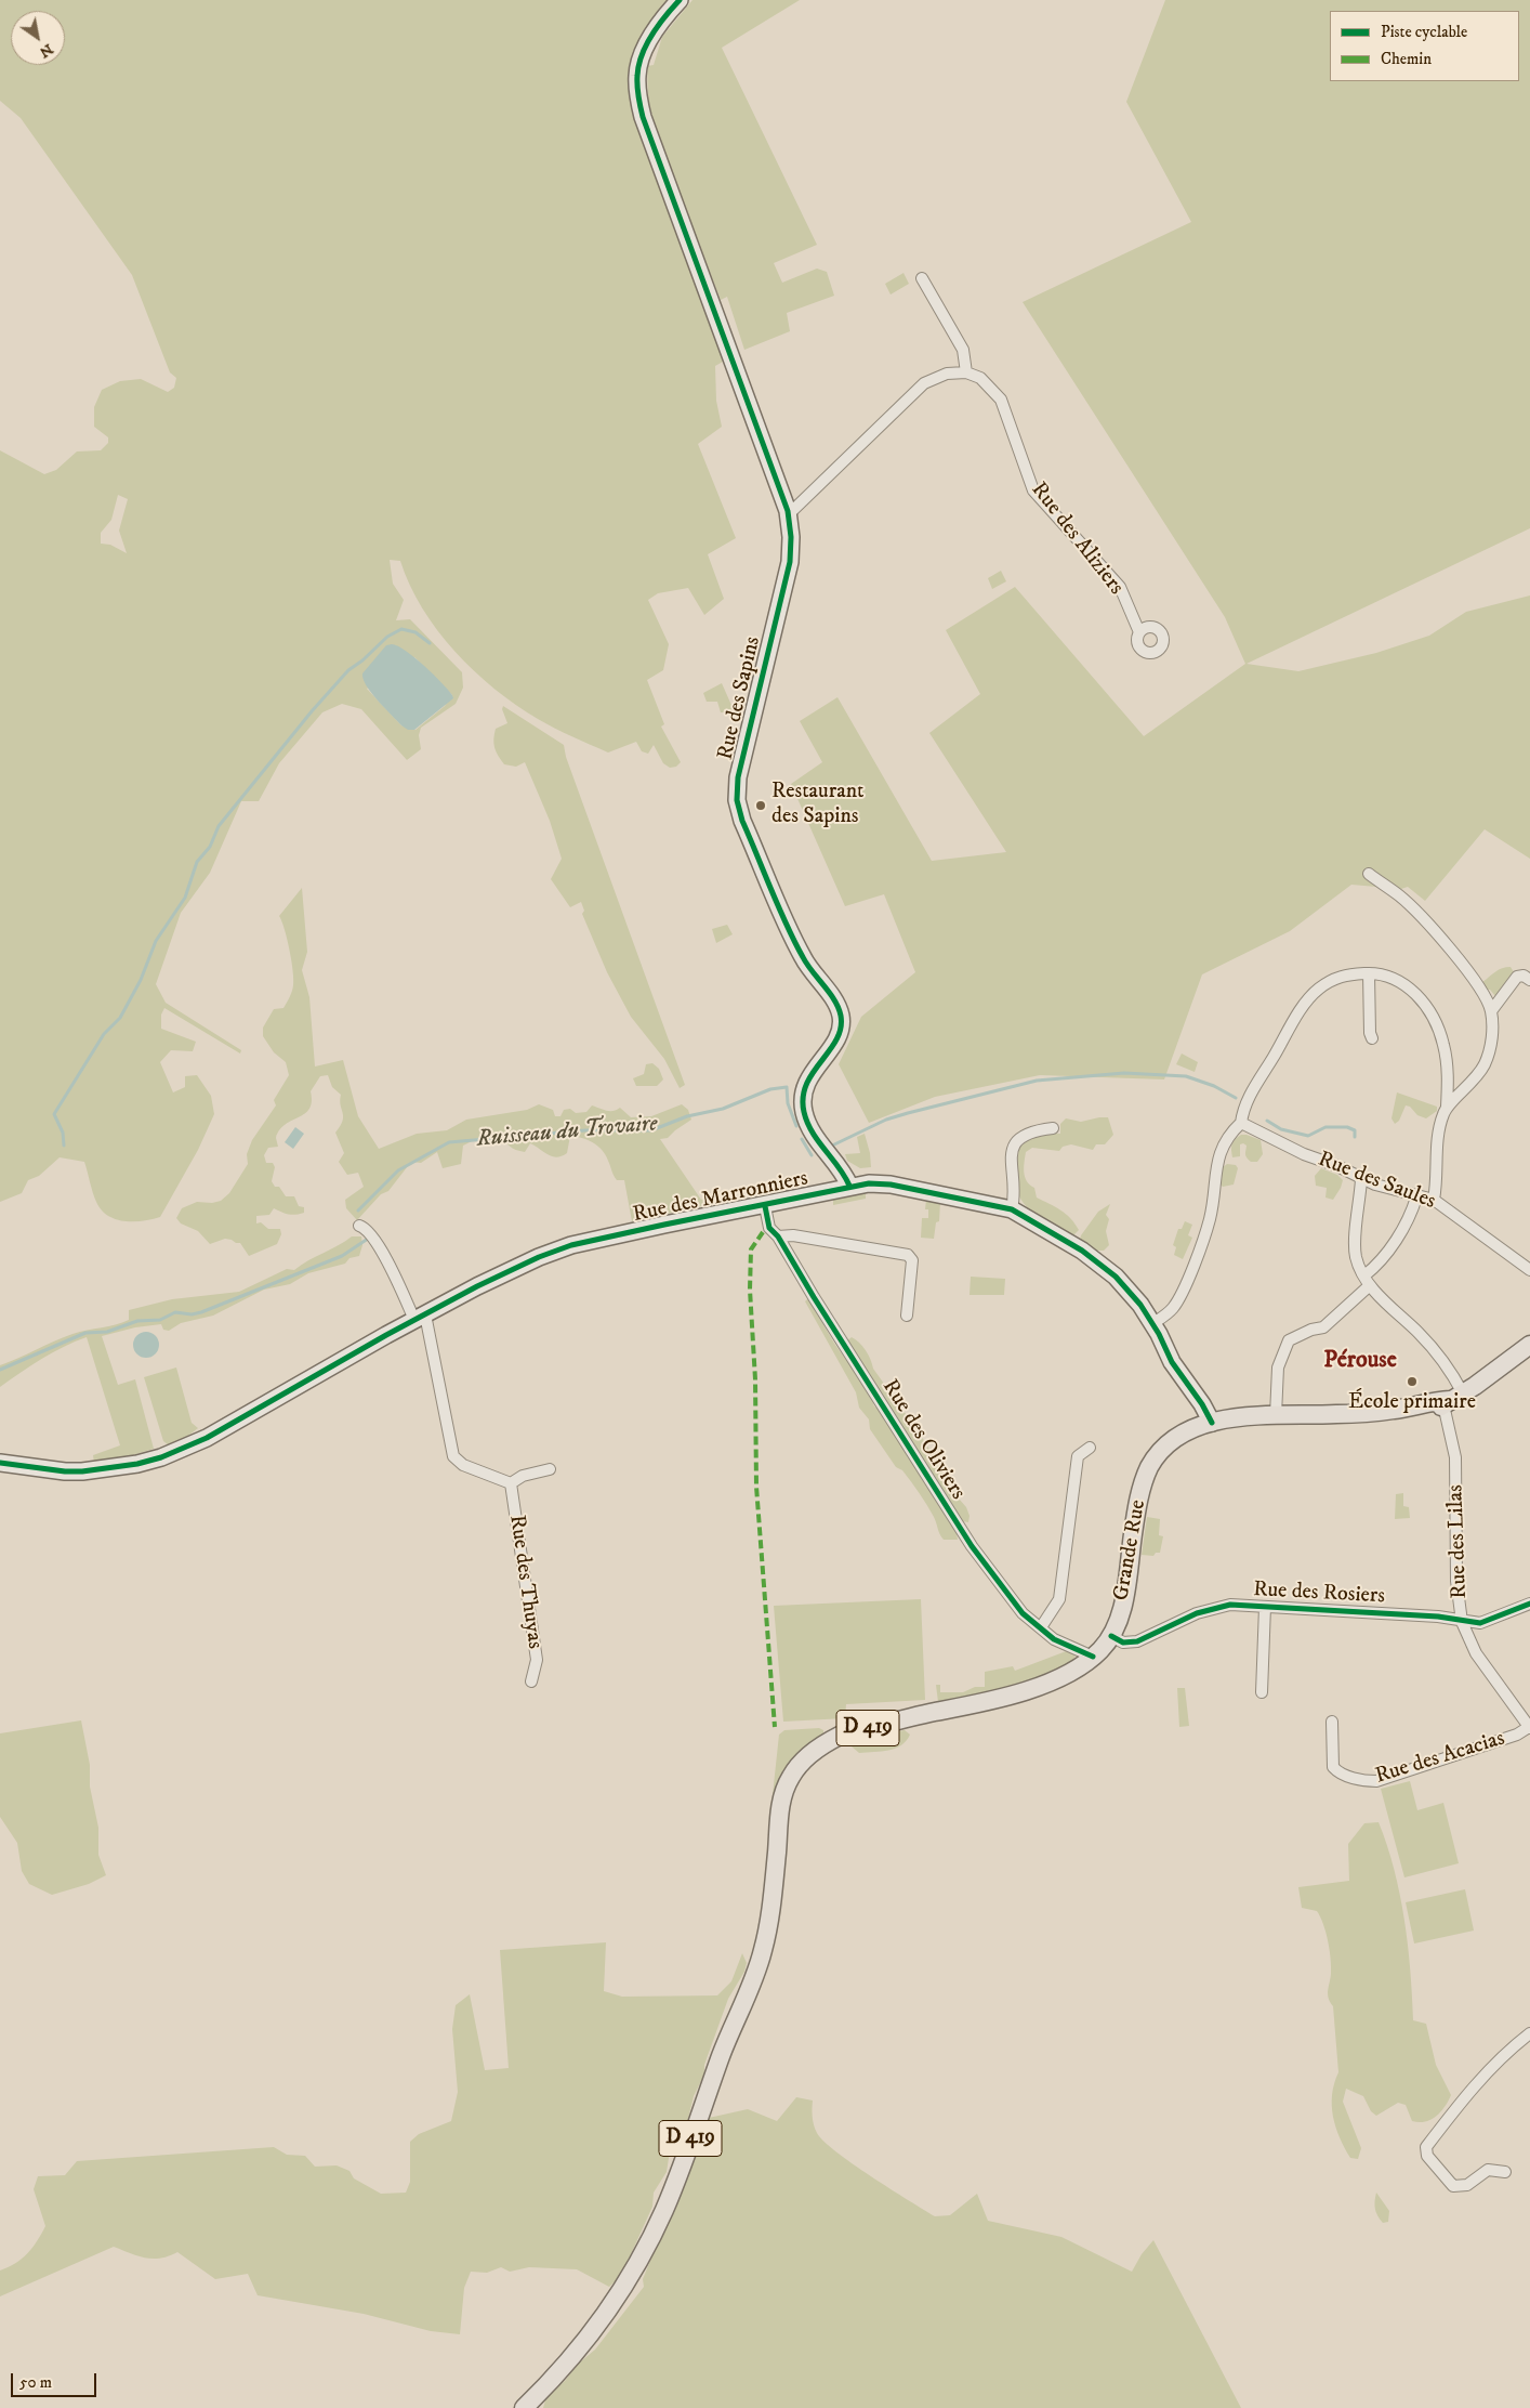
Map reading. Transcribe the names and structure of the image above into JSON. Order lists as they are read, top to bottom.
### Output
{
  "streets": {
    "main road": ["Grande Rue", "D 419"],
    "street": [
      "Rue des Aliziers",
      "Rue des Sapins",
      "Rue des Saules",
      "Rue des Marronniers",
      "Rue des Oliviers",
      "Rue des Lilas",
      "Rue des Thuyas",
      "Rue des Rosiers",
      "Rue des Acacias"
    ]
  },
  "crossings": [
    ["Rue des Sapins", "Rue des Marronniers"],
    ["Rue des Marronniers", "Rue des Oliviers"],
    ["Rue des Marronniers", "Grande Rue"],
    ["Rue des Marronniers", "Rue des Thuyas"],
    ["Rue des Oliviers", "Grande Rue"],
    ["Rue des Lilas", "Grande Rue"],
    ["Rue des Lilas", "Rue des Rosiers"],
    ["Rue des Lilas", "Rue des Acacias"],
    ["Grande Rue", "Rue des Rosiers"]
  ],
  "districts": ["Pérouse"],
  "water": ["Ruisseau du Trovaire"],
  "places": ["Restaurant des Sapins", "École primaire"],
  "legend": ["Piste cyclable", "Chemin"],
  "scale_bar": "50 m",
  "north": "bottom right"
}
